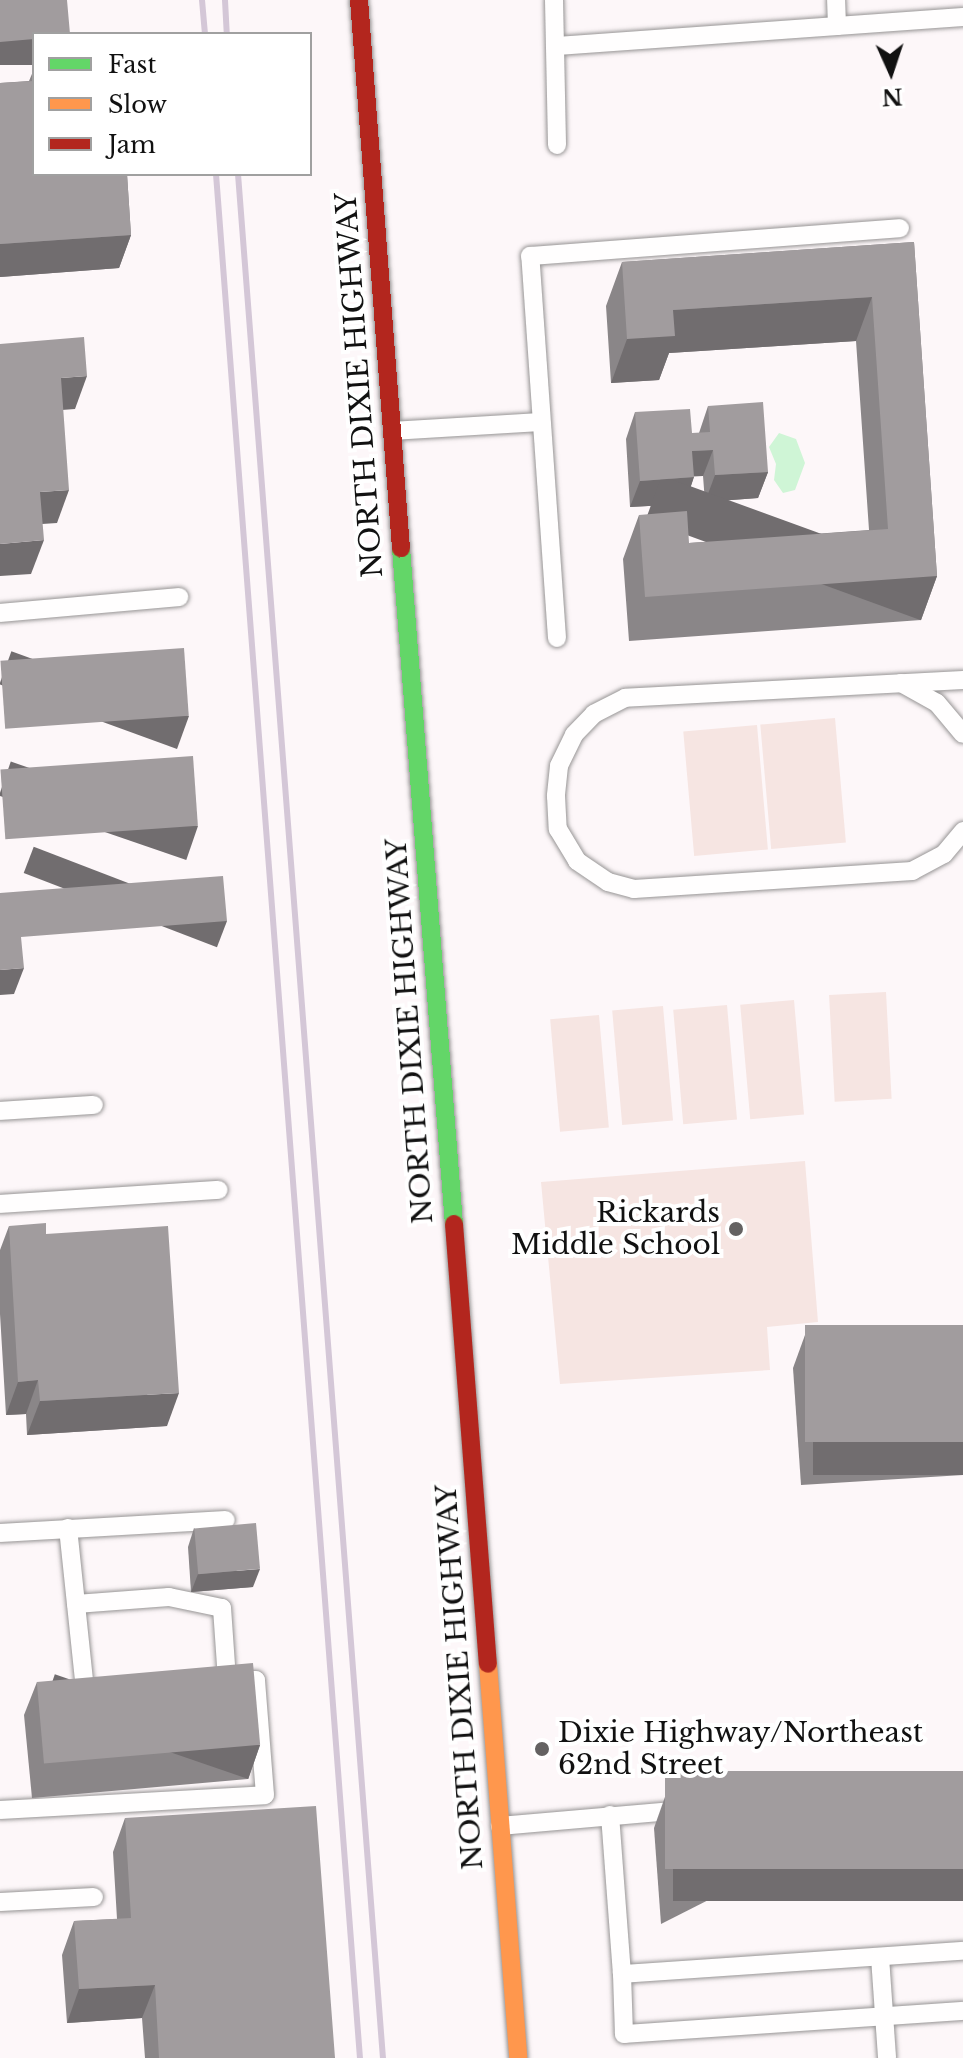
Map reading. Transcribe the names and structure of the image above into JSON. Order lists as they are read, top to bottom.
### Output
{
  "streets": {
    "main road": ["NORTH DIXIE HIGHWAY"]
  },
  "places": ["Rickards Middle School", "Dixie Highway/Northeast 62nd Street"],
  "legend": ["Fast", "Slow", "Jam"],
  "north": "bottom"
}
